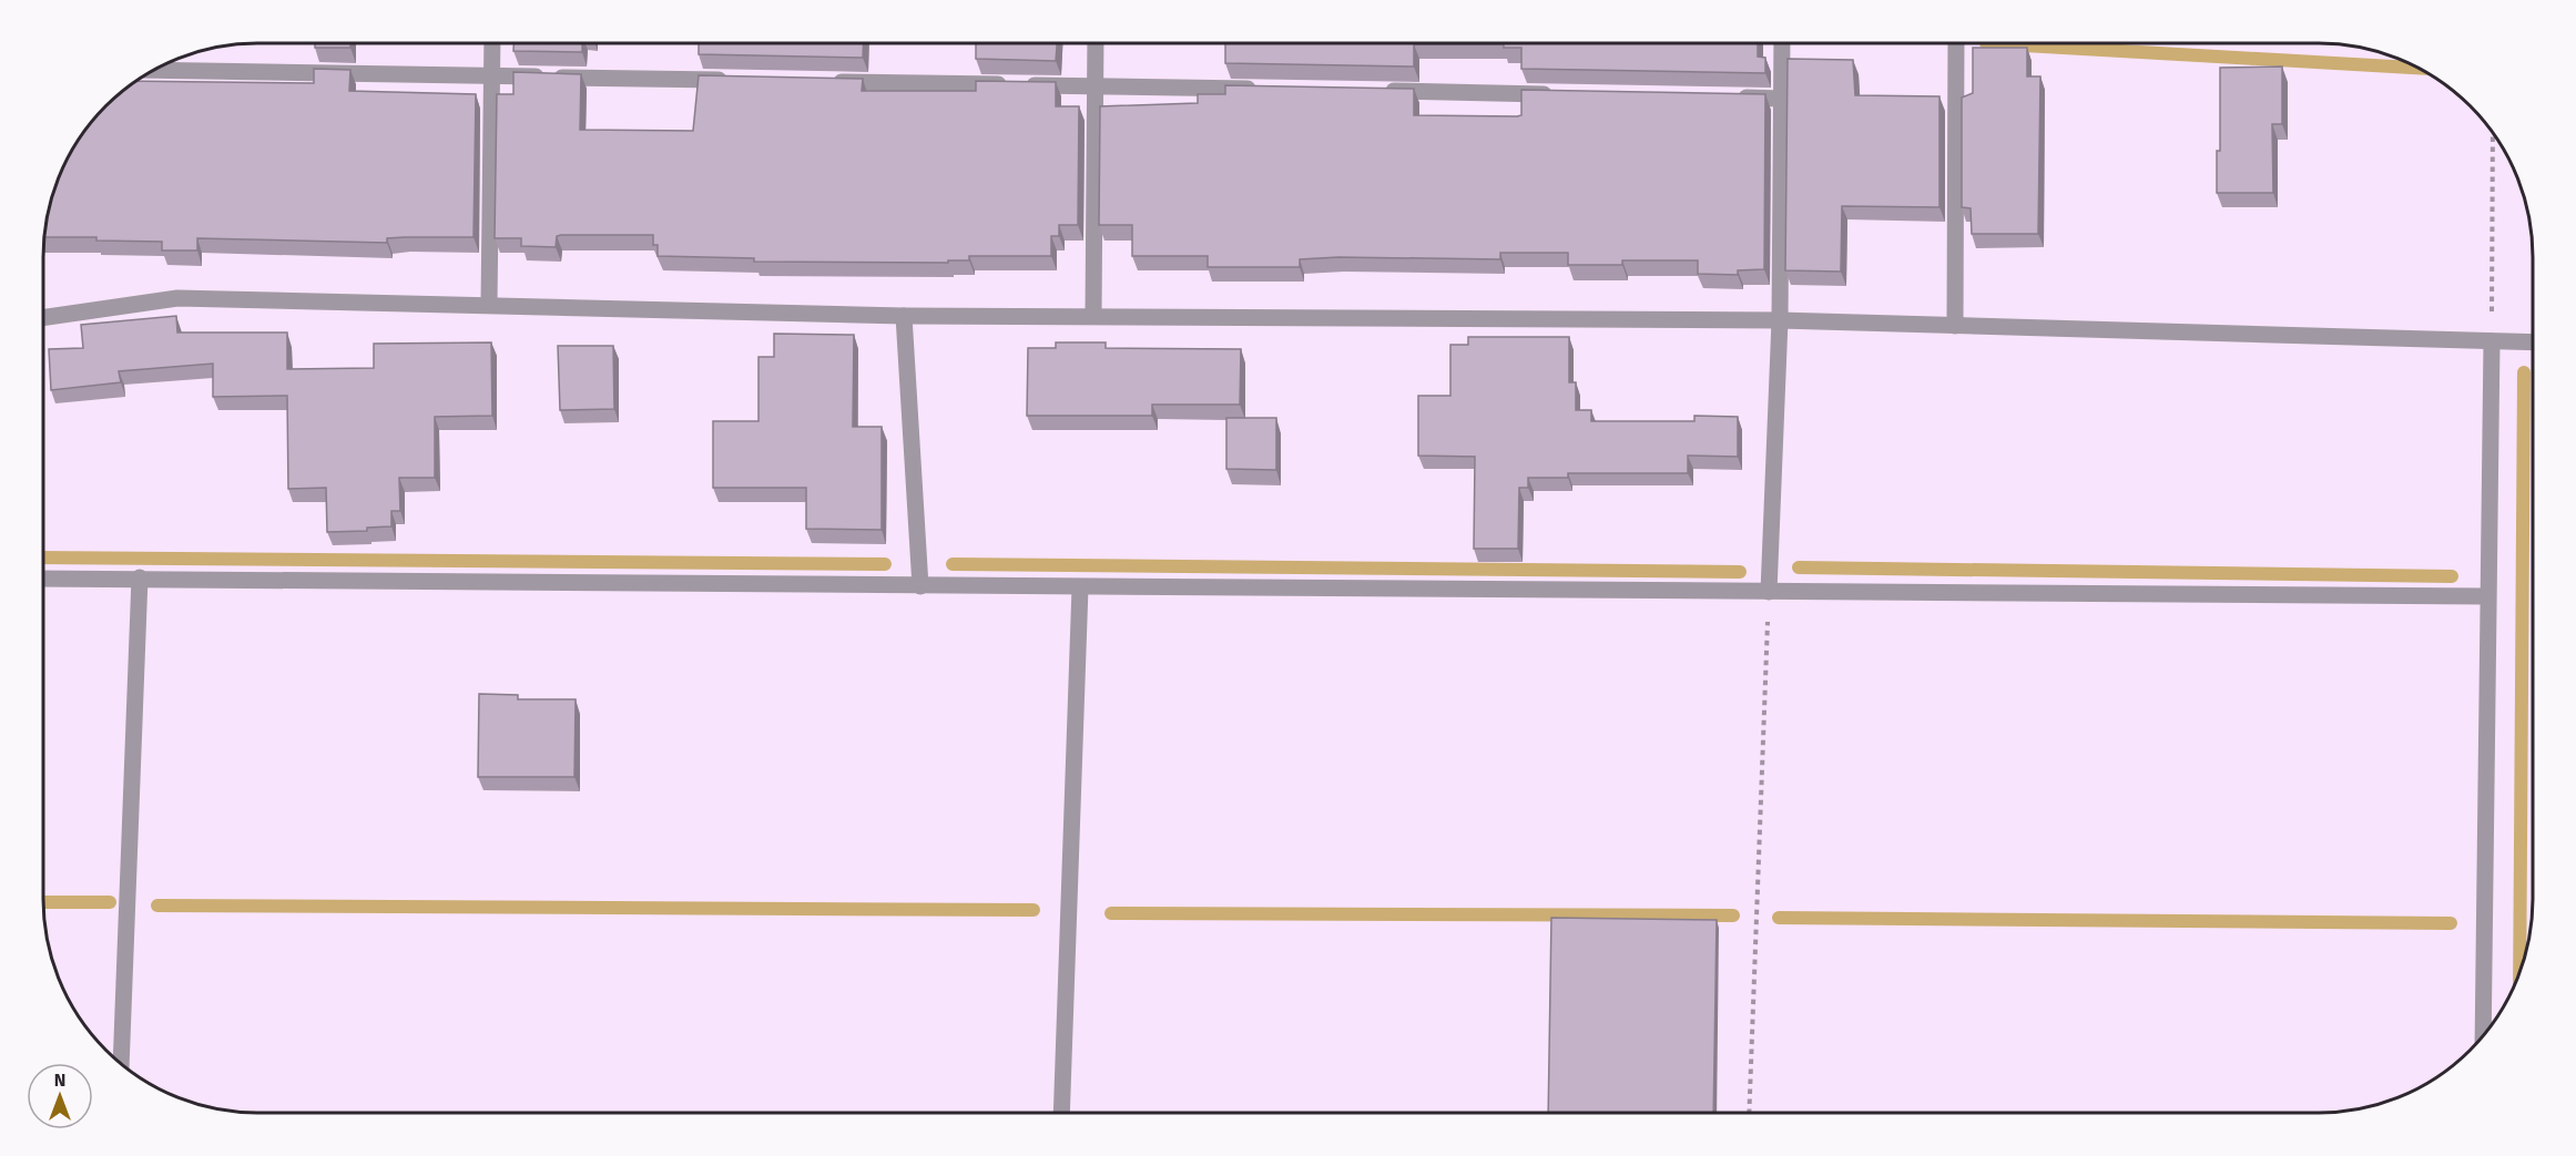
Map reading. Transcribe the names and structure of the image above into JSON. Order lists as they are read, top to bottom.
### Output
{
  "north": "top"
}
